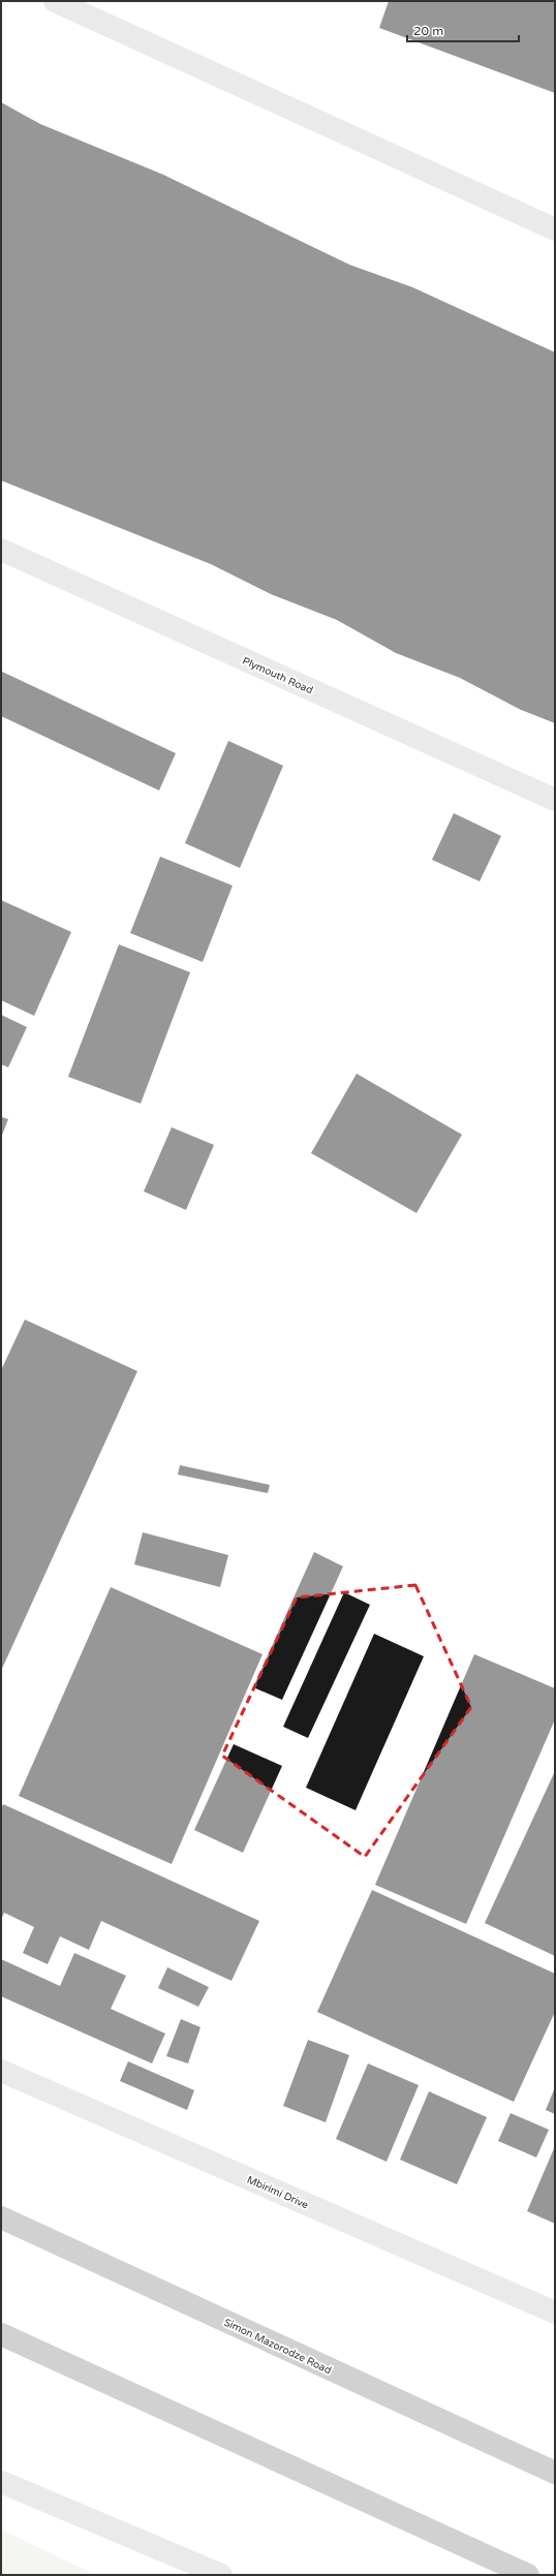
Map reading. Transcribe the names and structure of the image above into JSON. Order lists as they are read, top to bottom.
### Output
{
  "streets": {
    "highway": ["Simon Mazorodze Road"],
    "street": ["Plymouth Road", "Mbirimi Drive"]
  },
  "scale_bar": "20 m"
}
